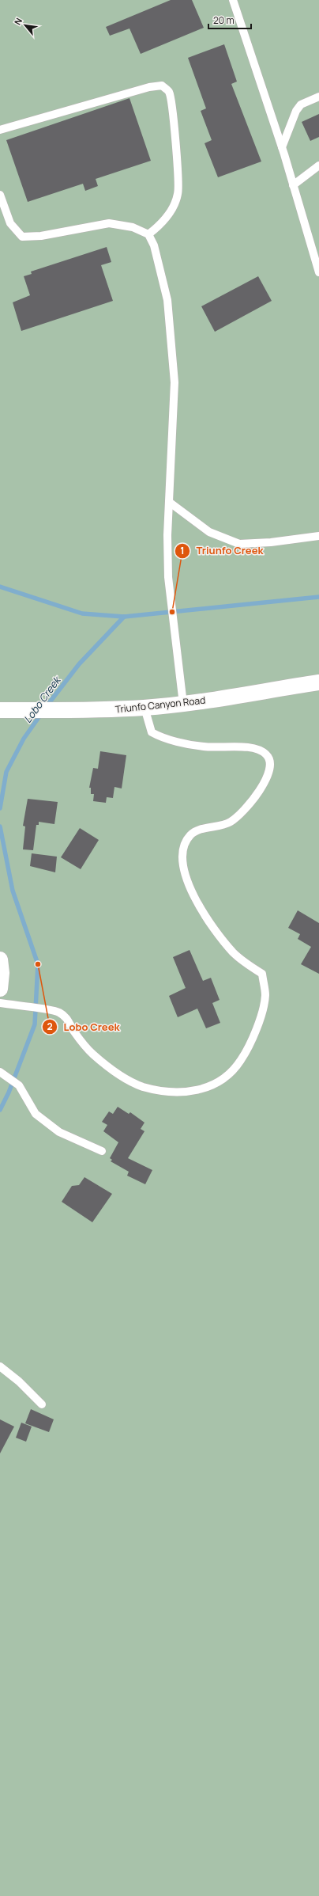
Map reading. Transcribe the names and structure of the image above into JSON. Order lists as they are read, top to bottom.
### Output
{
  "streets": {
    "street": ["Triunfo Canyon Road"]
  },
  "water": ["Lobo Creek"],
  "places": ["Triunfo Creek", "Lobo Creek"],
  "scale_bar": "20 m",
  "north": "top left"
}
